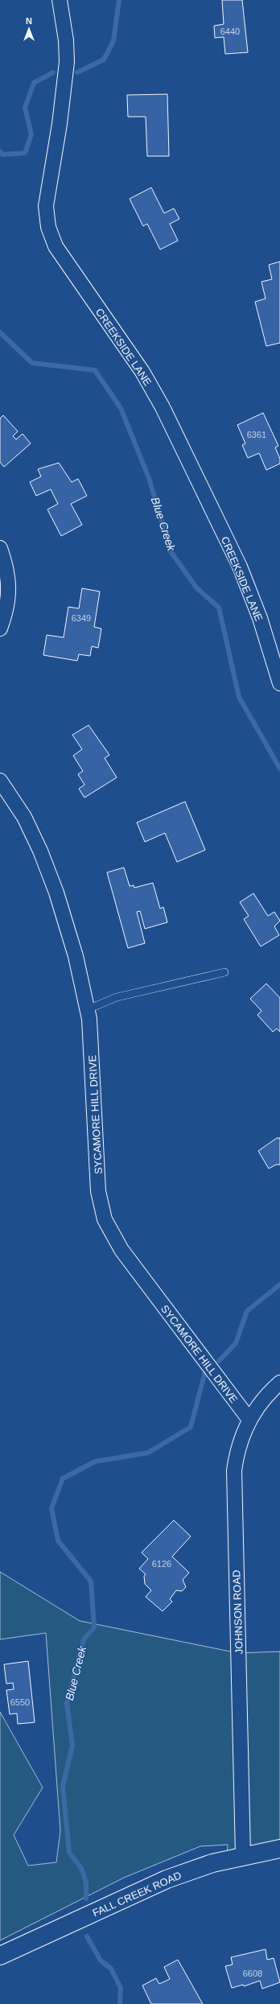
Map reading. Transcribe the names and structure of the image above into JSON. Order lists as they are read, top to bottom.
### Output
{
  "streets": {
    "main road": ["FALL CREEK ROAD"],
    "street": ["CREEKSIDE LANE", "SYCAMORE HILL DRIVE", "JOHNSON ROAD"]
  },
  "crossings": [
    ["SYCAMORE HILL DRIVE", "JOHNSON ROAD"],
    ["JOHNSON ROAD", "FALL CREEK ROAD"]
  ],
  "water": ["Blue Creek"],
  "house_numbers": [
    "6440",
    "6361",
    "6349",
    "6126",
    "6550",
    "6608"
  ],
  "north": "top"
}
